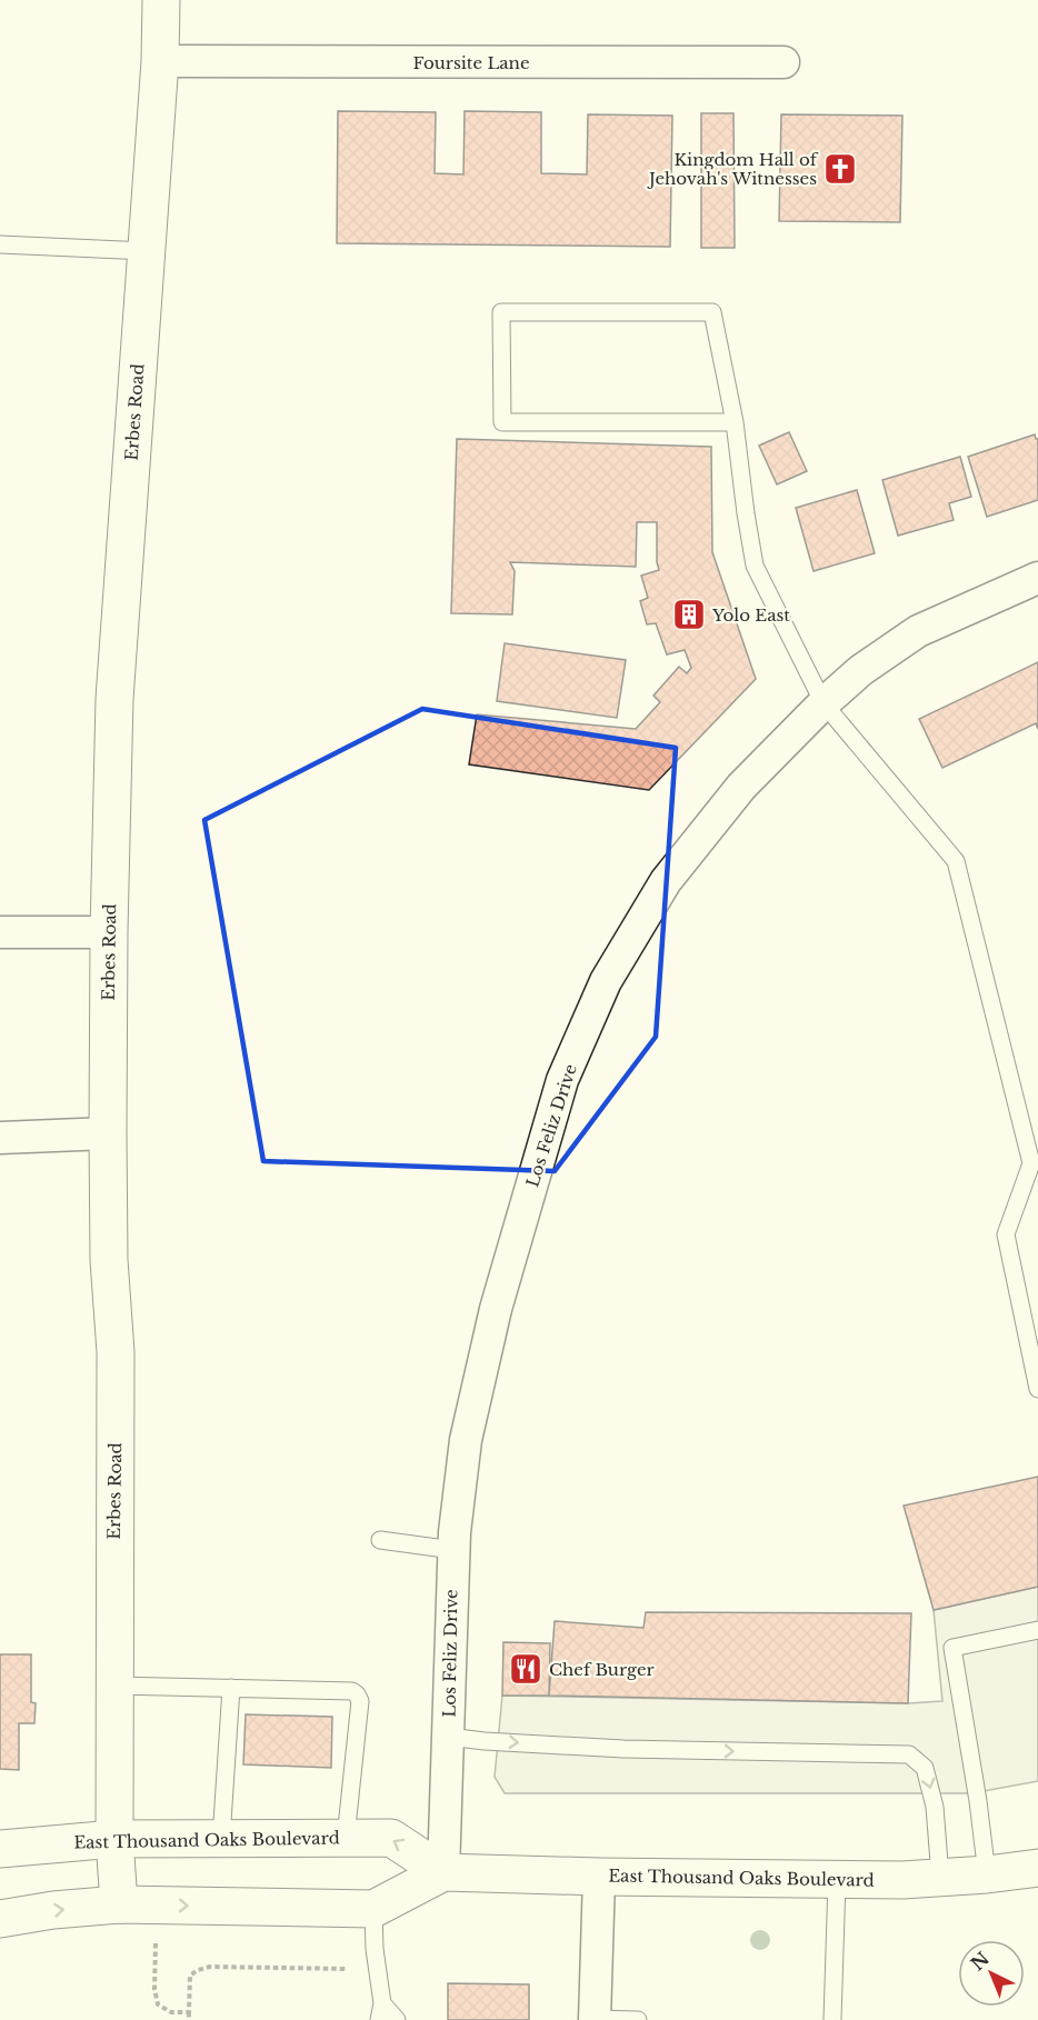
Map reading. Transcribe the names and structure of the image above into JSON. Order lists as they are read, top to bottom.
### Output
{
  "streets": {
    "street": [
      "Foursite Lane",
      "Erbes Road",
      "Los Feliz Drive",
      "East Thousand Oaks Boulevard"
    ]
  },
  "crossings": [
    ["Foursite Lane", "Erbes Road"],
    ["Erbes Road", "East Thousand Oaks Boulevard"],
    ["Los Feliz Drive", "East Thousand Oaks Boulevard"]
  ],
  "places": {
    "church": ["Kingdom Hall of Jehovah's Witnesses"],
    "building": ["Yolo East"],
    "restaurant": ["Chef Burger"]
  },
  "north": "top left"
}
